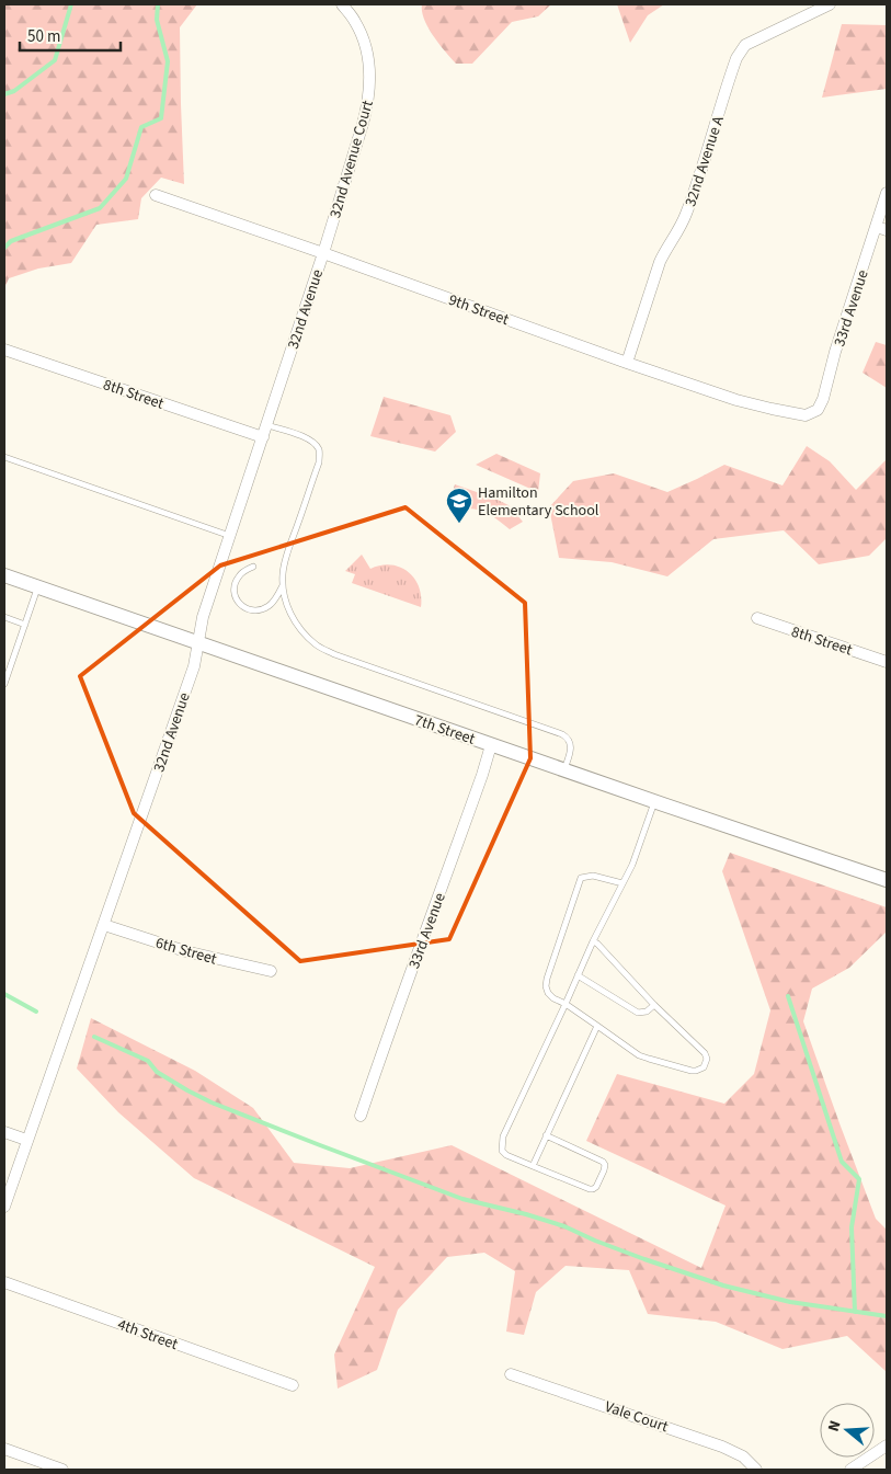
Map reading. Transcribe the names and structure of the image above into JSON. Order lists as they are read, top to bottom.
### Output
{
  "streets": {
    "street": [
      "32nd Avenue Court",
      "32nd Avenue A",
      "33rd Avenue",
      "32nd Avenue",
      "9th Street",
      "8th Street",
      "7th Street",
      "6th Street",
      "4th Street",
      "Vale Court"
    ]
  },
  "crossings": [
    ["32nd Avenue Court", "32nd Avenue"],
    ["32nd Avenue Court", "9th Street"],
    ["32nd Avenue A", "9th Street"],
    ["33rd Avenue", "9th Street"],
    ["33rd Avenue", "7th Street"],
    ["32nd Avenue", "9th Street"],
    ["32nd Avenue", "8th Street"],
    ["32nd Avenue", "7th Street"],
    ["32nd Avenue", "6th Street"]
  ],
  "places": {
    "school or university": ["Hamilton Elementary School"]
  },
  "scale_bar": "50 m",
  "north": "left"
}
